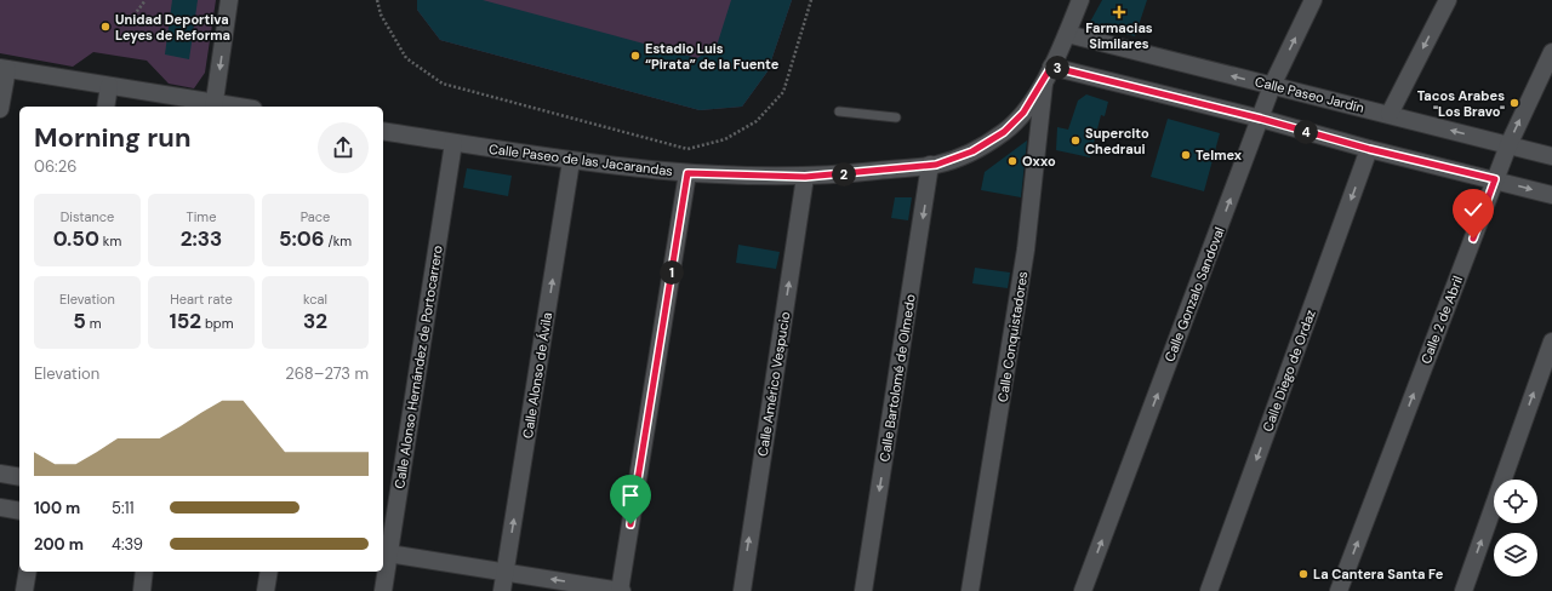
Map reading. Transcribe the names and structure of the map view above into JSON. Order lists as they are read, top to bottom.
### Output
{
  "streets": {
    "street": [
      "Calle Paseo Jardín",
      "Calle Paseo de las Jacarandas",
      "Calle Gonzalo Sandoval",
      "Calle 2 de Abril",
      "Calle Conquistadores",
      "Calle Alonso Hernández de Portocarrero",
      "Calle Diego de Ordaz",
      "Calle Alonso de Ávila",
      "Calle Bartolomé de Olmedo",
      "Calle Américo Vespucio"
    ]
  },
  "crossings": [
    ["Calle Paseo Jardín", "Calle Paseo de las Jacarandas"],
    ["Calle Paseo Jardín", "Calle Gonzalo Sandoval"],
    ["Calle Paseo Jardín", "Calle 2 de Abril"],
    ["Calle Paseo de las Jacarandas", "Calle Conquistadores"],
    ["Calle Paseo de las Jacarandas", "Calle Alonso Hernández de Portocarrero"],
    ["Calle Paseo de las Jacarandas", "Calle Alonso de Ávila"],
    ["Calle Paseo de las Jacarandas", "Calle Bartolomé de Olmedo"],
    ["Calle Paseo de las Jacarandas", "Calle Américo Vespucio"]
  ],
  "one_way": ["Calle Gonzalo Sandoval", "Calle Diego de Ordaz", "Calle Bartolomé de Olmedo"],
  "places": {
    "health": ["Farmacias Similares"],
    "other": [
      "Unidad Deportiva Leyes de Reforma",
      "Estadio Luis “Pirata” de la Fuente",
      "Tacos Arabes \"Los Bravo\"",
      "Supercito Chedraui",
      "Telmex",
      "Oxxo",
      "La Cantera Santa Fe"
    ]
  },
  "page": {
    "pins": [
      "3",
      "4",
      "2",
      "1"
    ],
    "heading": ["Morning run", "06:26"],
    "stats": [
      ["Distance", "0.50 km"],
      ["Time", "2:33"],
      ["Pace", "5:06 /km"],
      ["Elevation", "5 m"],
      ["Heart rate", "152 bpm"],
      ["kcal", "32"]
    ],
    "chart": ["Elevation", "268–273 m"],
    "list": [
      {
        "name": "100 m",
        "note": "5:11"
      },
      {
        "name": "200 m",
        "note": "4:39"
      }
    ]
  }
}
